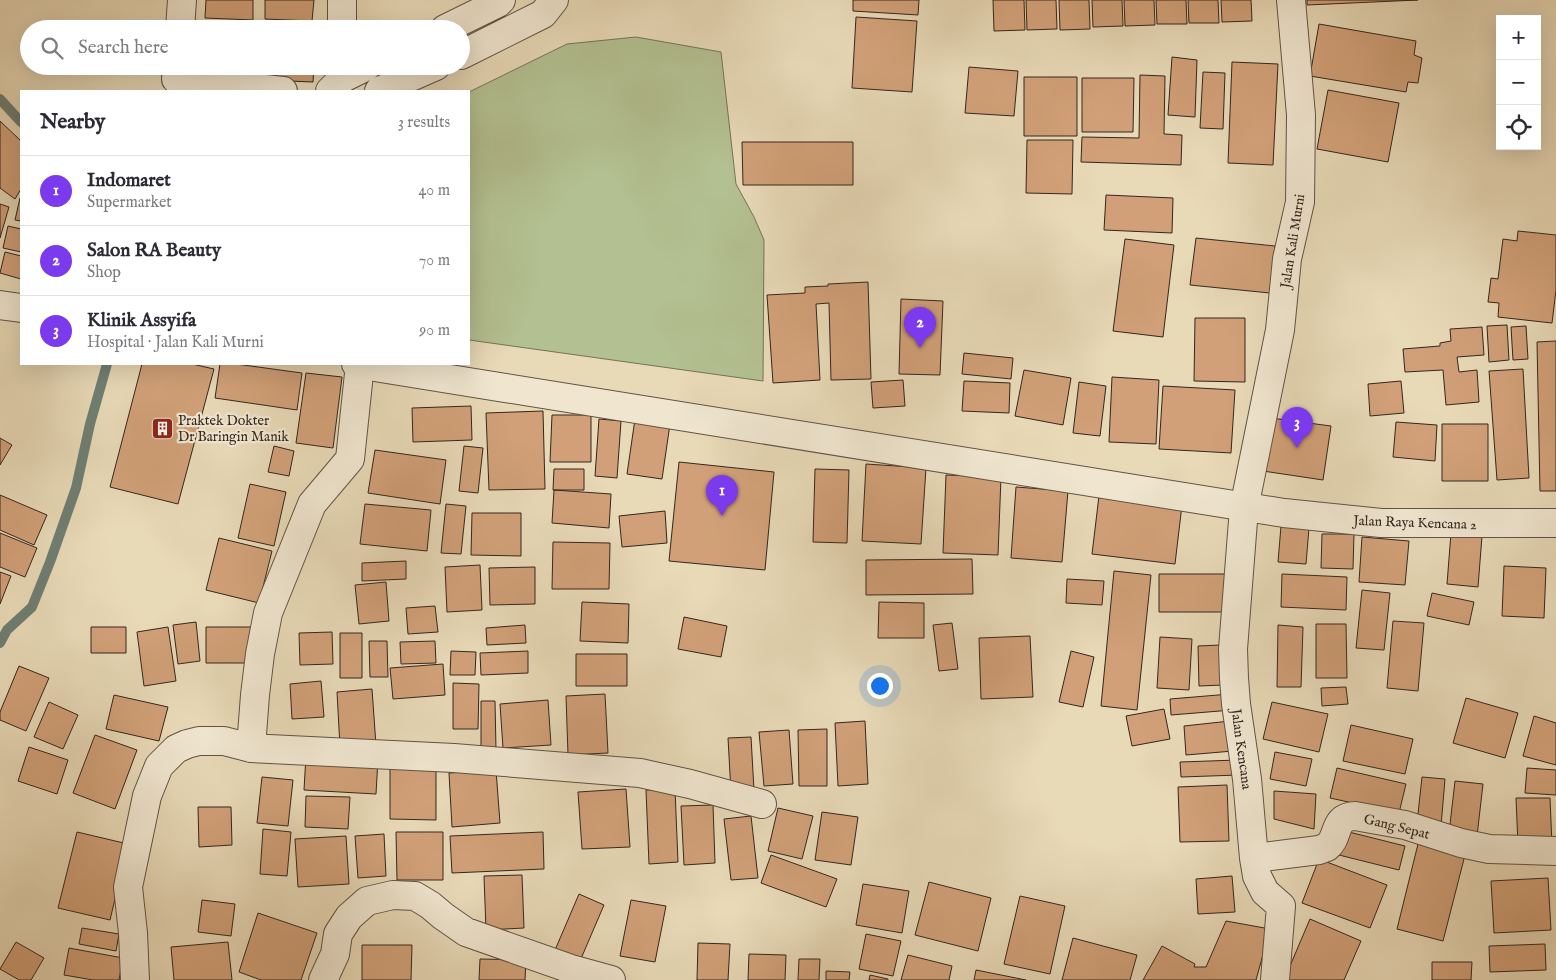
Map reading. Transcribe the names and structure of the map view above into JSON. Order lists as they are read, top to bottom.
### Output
{
  "streets": {
    "street": [
      "Jalan Kali Murni",
      "Jalan Raya Kencana 2",
      "Jalan Kencana",
      "Gang Sepat"
    ]
  },
  "crossings": [
    ["Jalan Kali Murni", "Jalan Raya Kencana 2"],
    ["Jalan Kali Murni", "Jalan Kencana"],
    ["Jalan Raya Kencana 2", "Jalan Kencana"],
    ["Jalan Kencana", "Gang Sepat"]
  ],
  "places": {
    "building": ["Praktek Dokter Dr Baringin Manik"]
  },
  "page": {
    "map_buttons": ["+", "−"],
    "search": "Search here",
    "heading": ["Nearby", "3 results"],
    "list": [
      {
        "mark": "1",
        "name": "Indomaret",
        "note": "Supermarket",
        "value": "40 m"
      },
      {
        "mark": "2",
        "name": "Salon RA Beauty",
        "note": "Shop",
        "value": "70 m"
      },
      {
        "mark": "3",
        "name": "Klinik Assyifa",
        "note": "Hospital · Jalan Kali Murni",
        "value": "90 m"
      }
    ],
    "pins": ["2", "3", "1"]
  }
}
